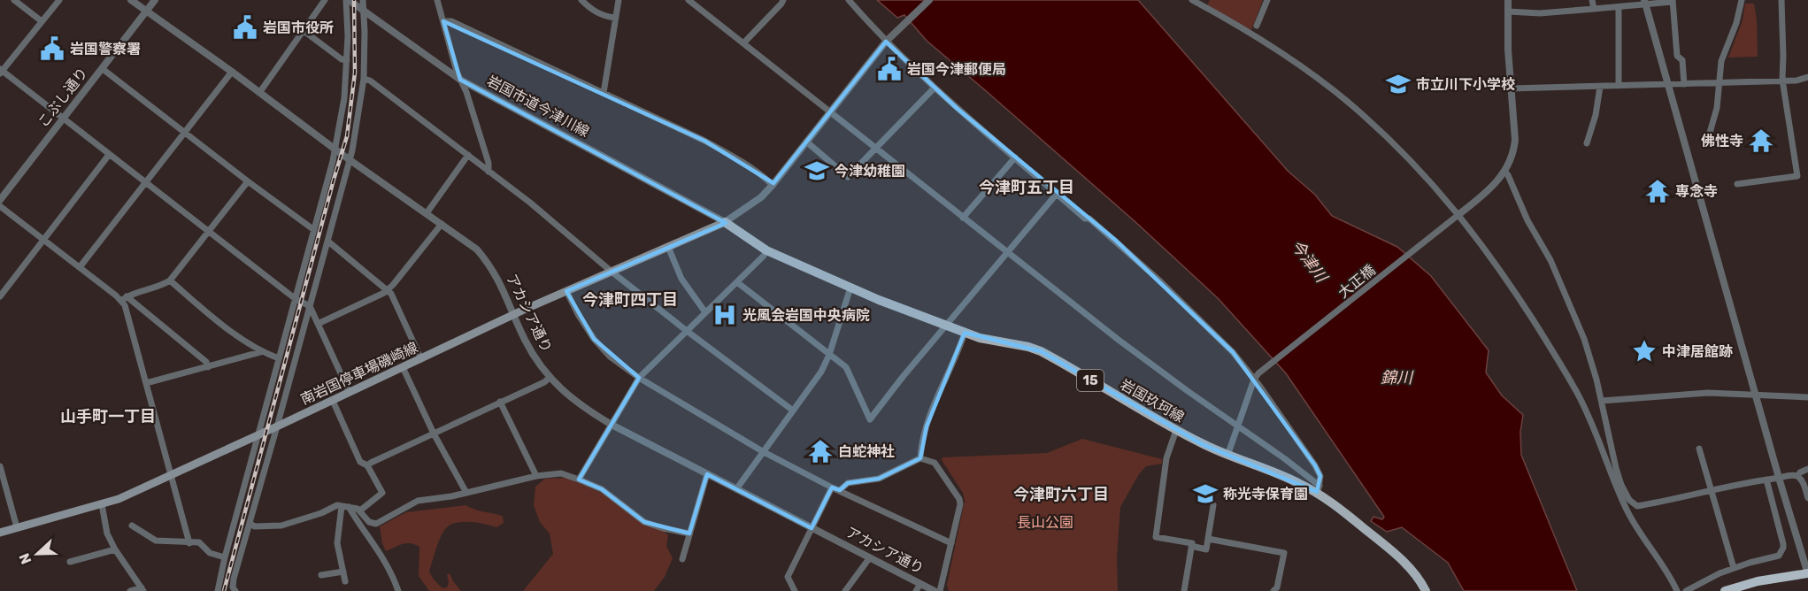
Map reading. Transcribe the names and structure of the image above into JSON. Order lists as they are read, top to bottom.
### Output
{
  "streets": {
    "main road": ["南岩国停車場磯崎線", "15", "岩国玖珂線"],
    "street": [
      "こぶし通り",
      "岩国市道今津川線",
      "大正橋",
      "アカシア通り"
    ]
  },
  "crossings": [
    ["こぶし通り", "アカシア通り"],
    ["岩国市道今津川線", "南岩国停車場磯崎線"],
    ["岩国市道今津川線", "岩国玖珂線"],
    ["アカシア通り", "南岩国停車場磯崎線"],
    ["南岩国停車場磯崎線", "岩国玖珂線"]
  ],
  "districts": [
    "今津町五丁目",
    "今津町四丁目",
    "山手町一丁目",
    "今津町六丁目"
  ],
  "water": ["今津川", "錦川"],
  "parks": ["長山公園"],
  "places": {
    "public building": ["岩国市役所", "岩国警察署", "岩国今津郵便局"],
    "school or university": ["市立川下小学校", "今津幼稚園", "称光寺保育園"],
    "temple": ["佛性寺", "専念寺", "白蛇神社"],
    "hospital": ["光風会岩国中央病院"],
    "place": ["中津居館跡"]
  },
  "north": "left"
}
